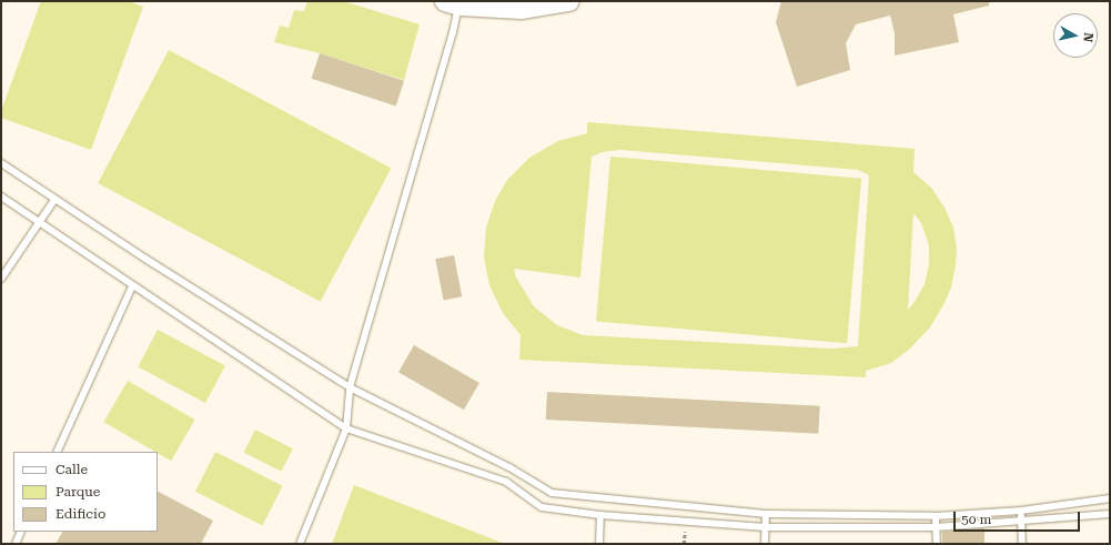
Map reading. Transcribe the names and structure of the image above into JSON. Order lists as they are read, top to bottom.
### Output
{
  "legend": ["Calle", "Parque", "Edificio"],
  "scale_bar": "50 m",
  "north": "right"
}
